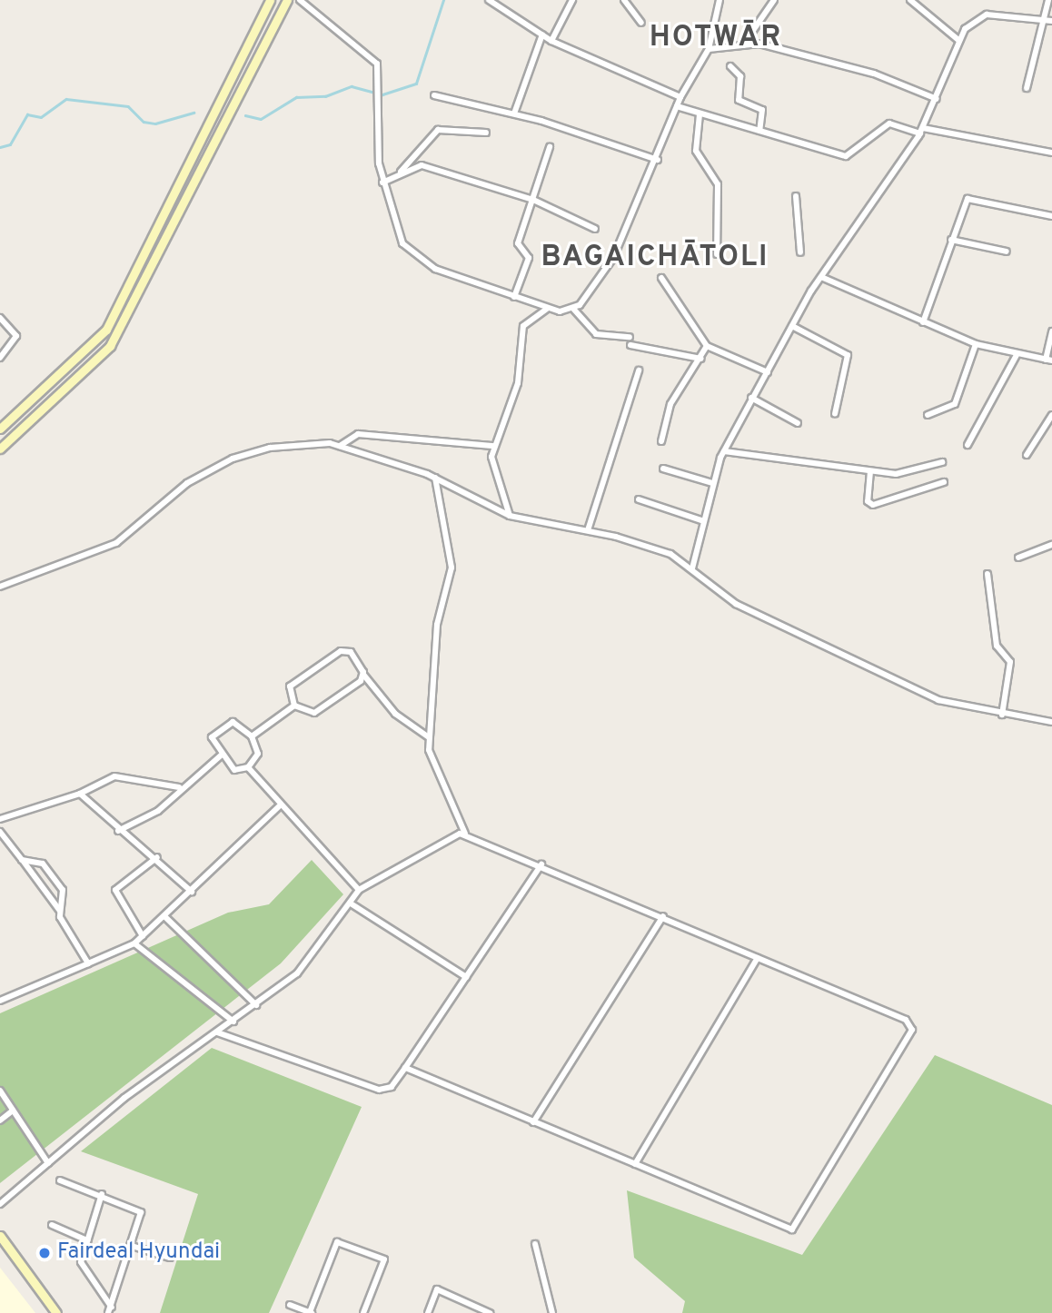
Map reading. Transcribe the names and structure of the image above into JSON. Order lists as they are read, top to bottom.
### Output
{
  "districts": ["HOTWĀR", "BAGAICHĀTOLI"],
  "places": ["Fairdeal Hyundai"]
}
